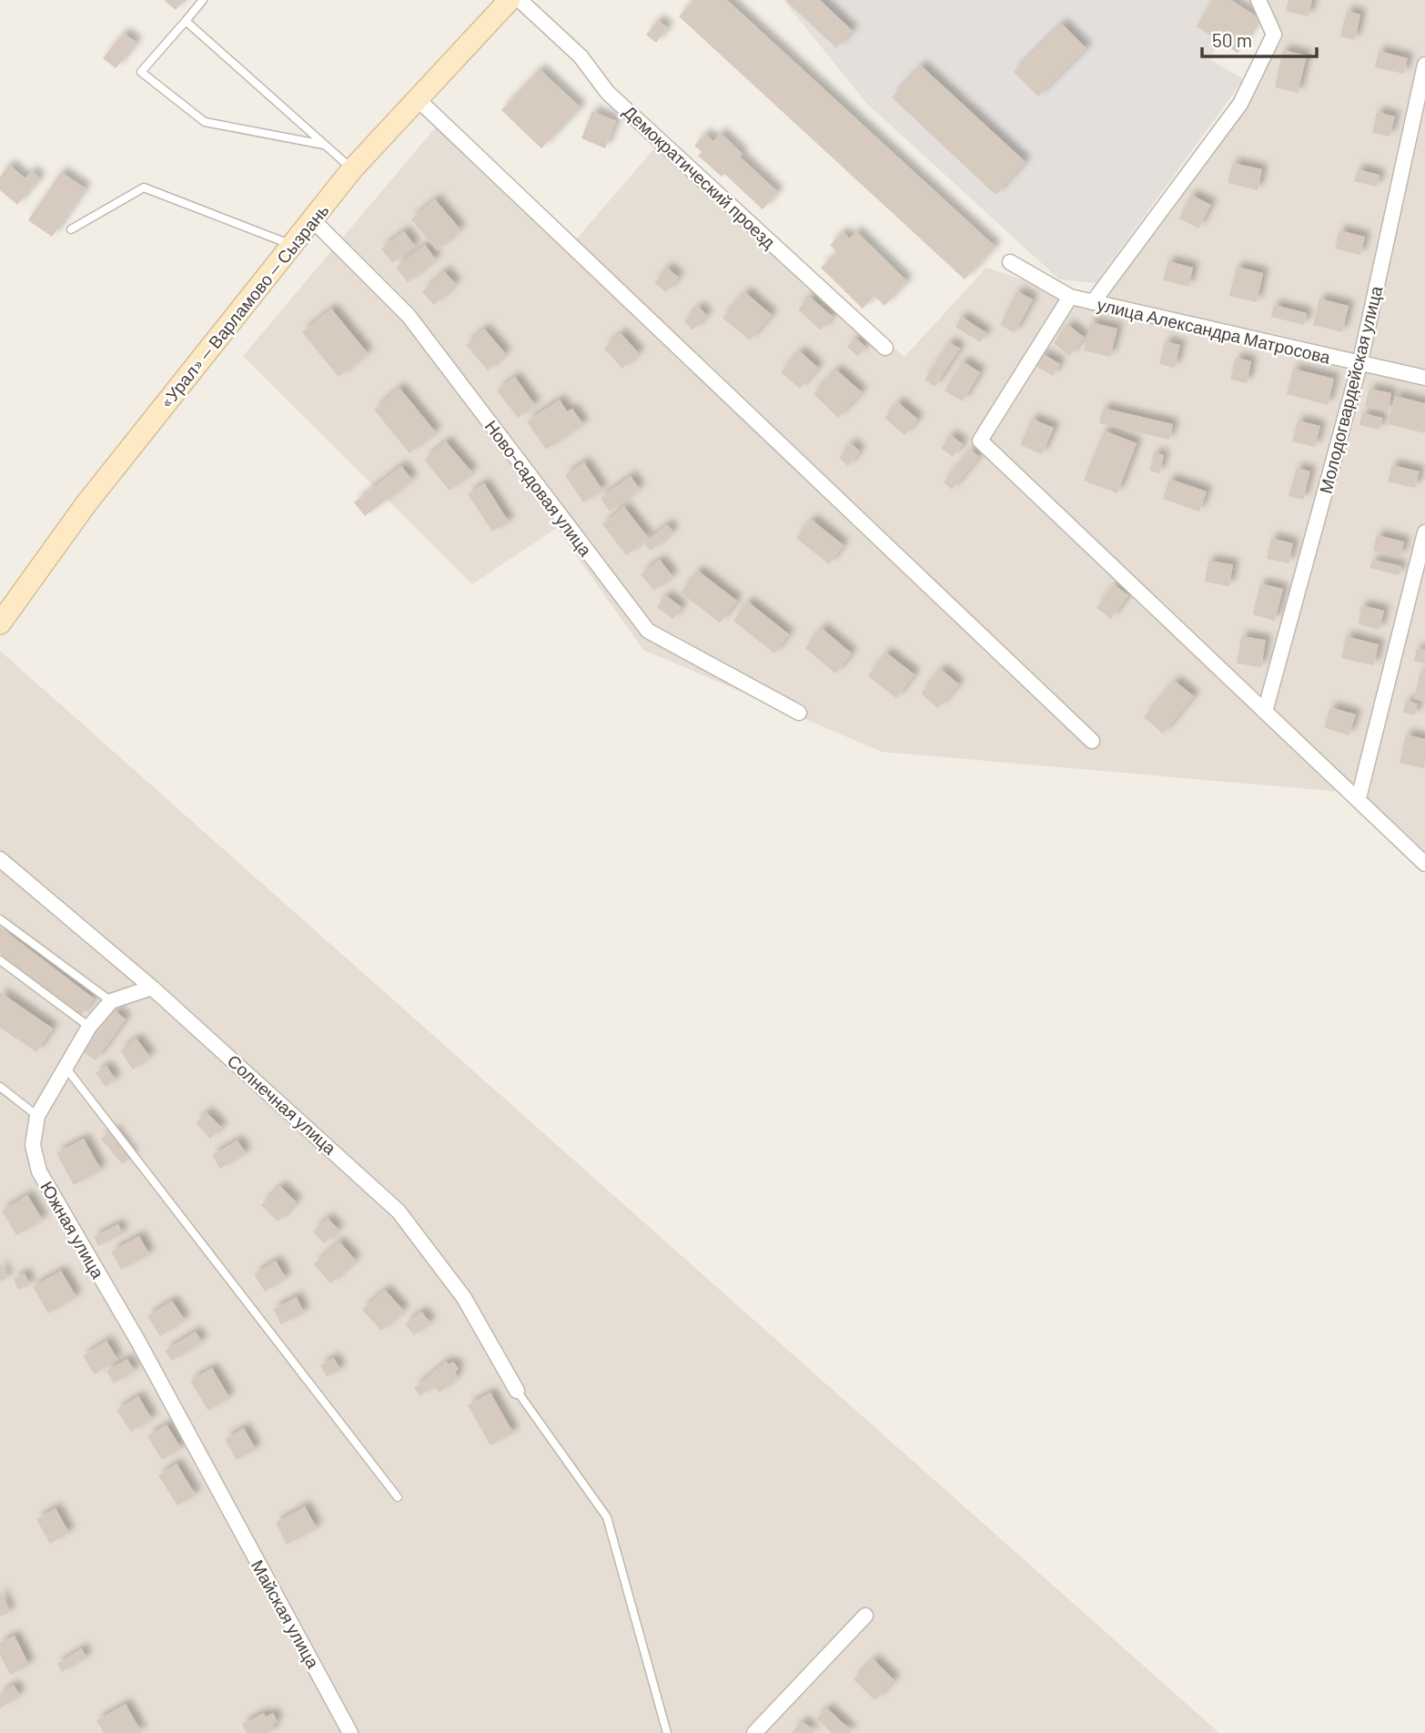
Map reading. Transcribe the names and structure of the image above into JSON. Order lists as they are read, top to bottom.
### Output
{
  "streets": {
    "main road": ["«Урал» — Варламово — Сызрань"],
    "street": [
      "Демократический проезд",
      "улица Александра Матросова",
      "Молодогвардейская улица",
      "Ново-садовая улица",
      "Солнечная улица",
      "Южная улица",
      "Майская улица"
    ]
  },
  "crossings": [
    ["Демократический проезд", "«Урал» — Варламово — Сызрань"],
    ["«Урал» — Варламово — Сызрань", "Ново-садовая улица"],
    ["улица Александра Матросова", "Молодогвардейская улица"],
    ["Солнечная улица", "Южная улица"],
    ["Южная улица", "Майская улица"]
  ],
  "scale_bar": "50 m"
}
